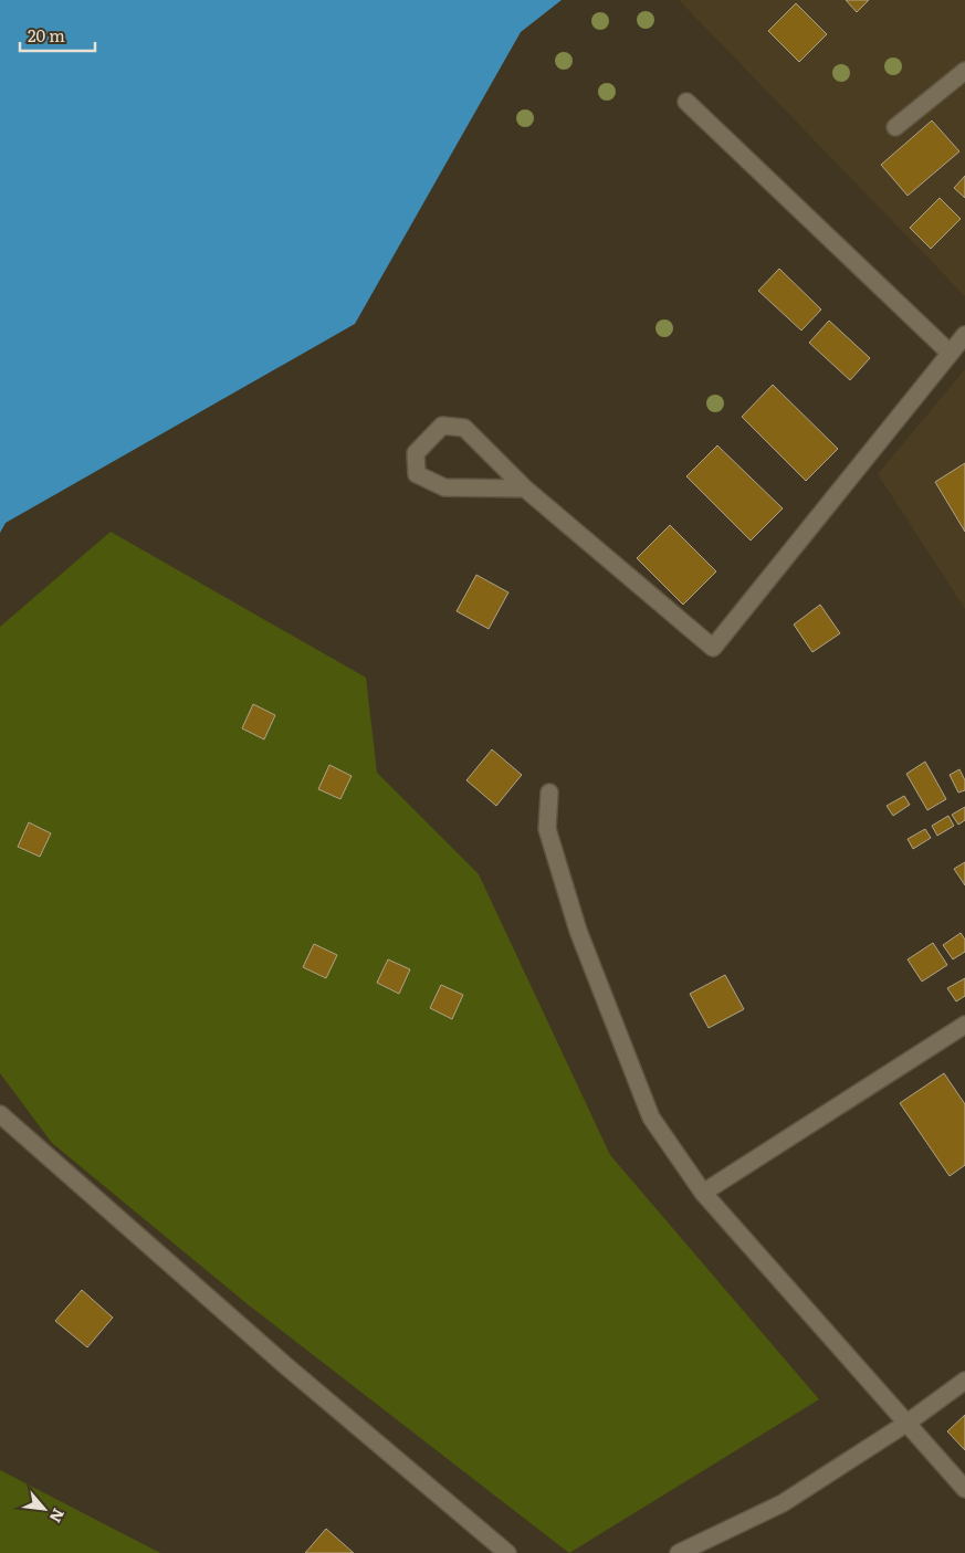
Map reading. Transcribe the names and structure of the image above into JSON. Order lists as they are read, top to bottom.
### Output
{
  "scale_bar": "20 m",
  "north": "bottom right"
}
